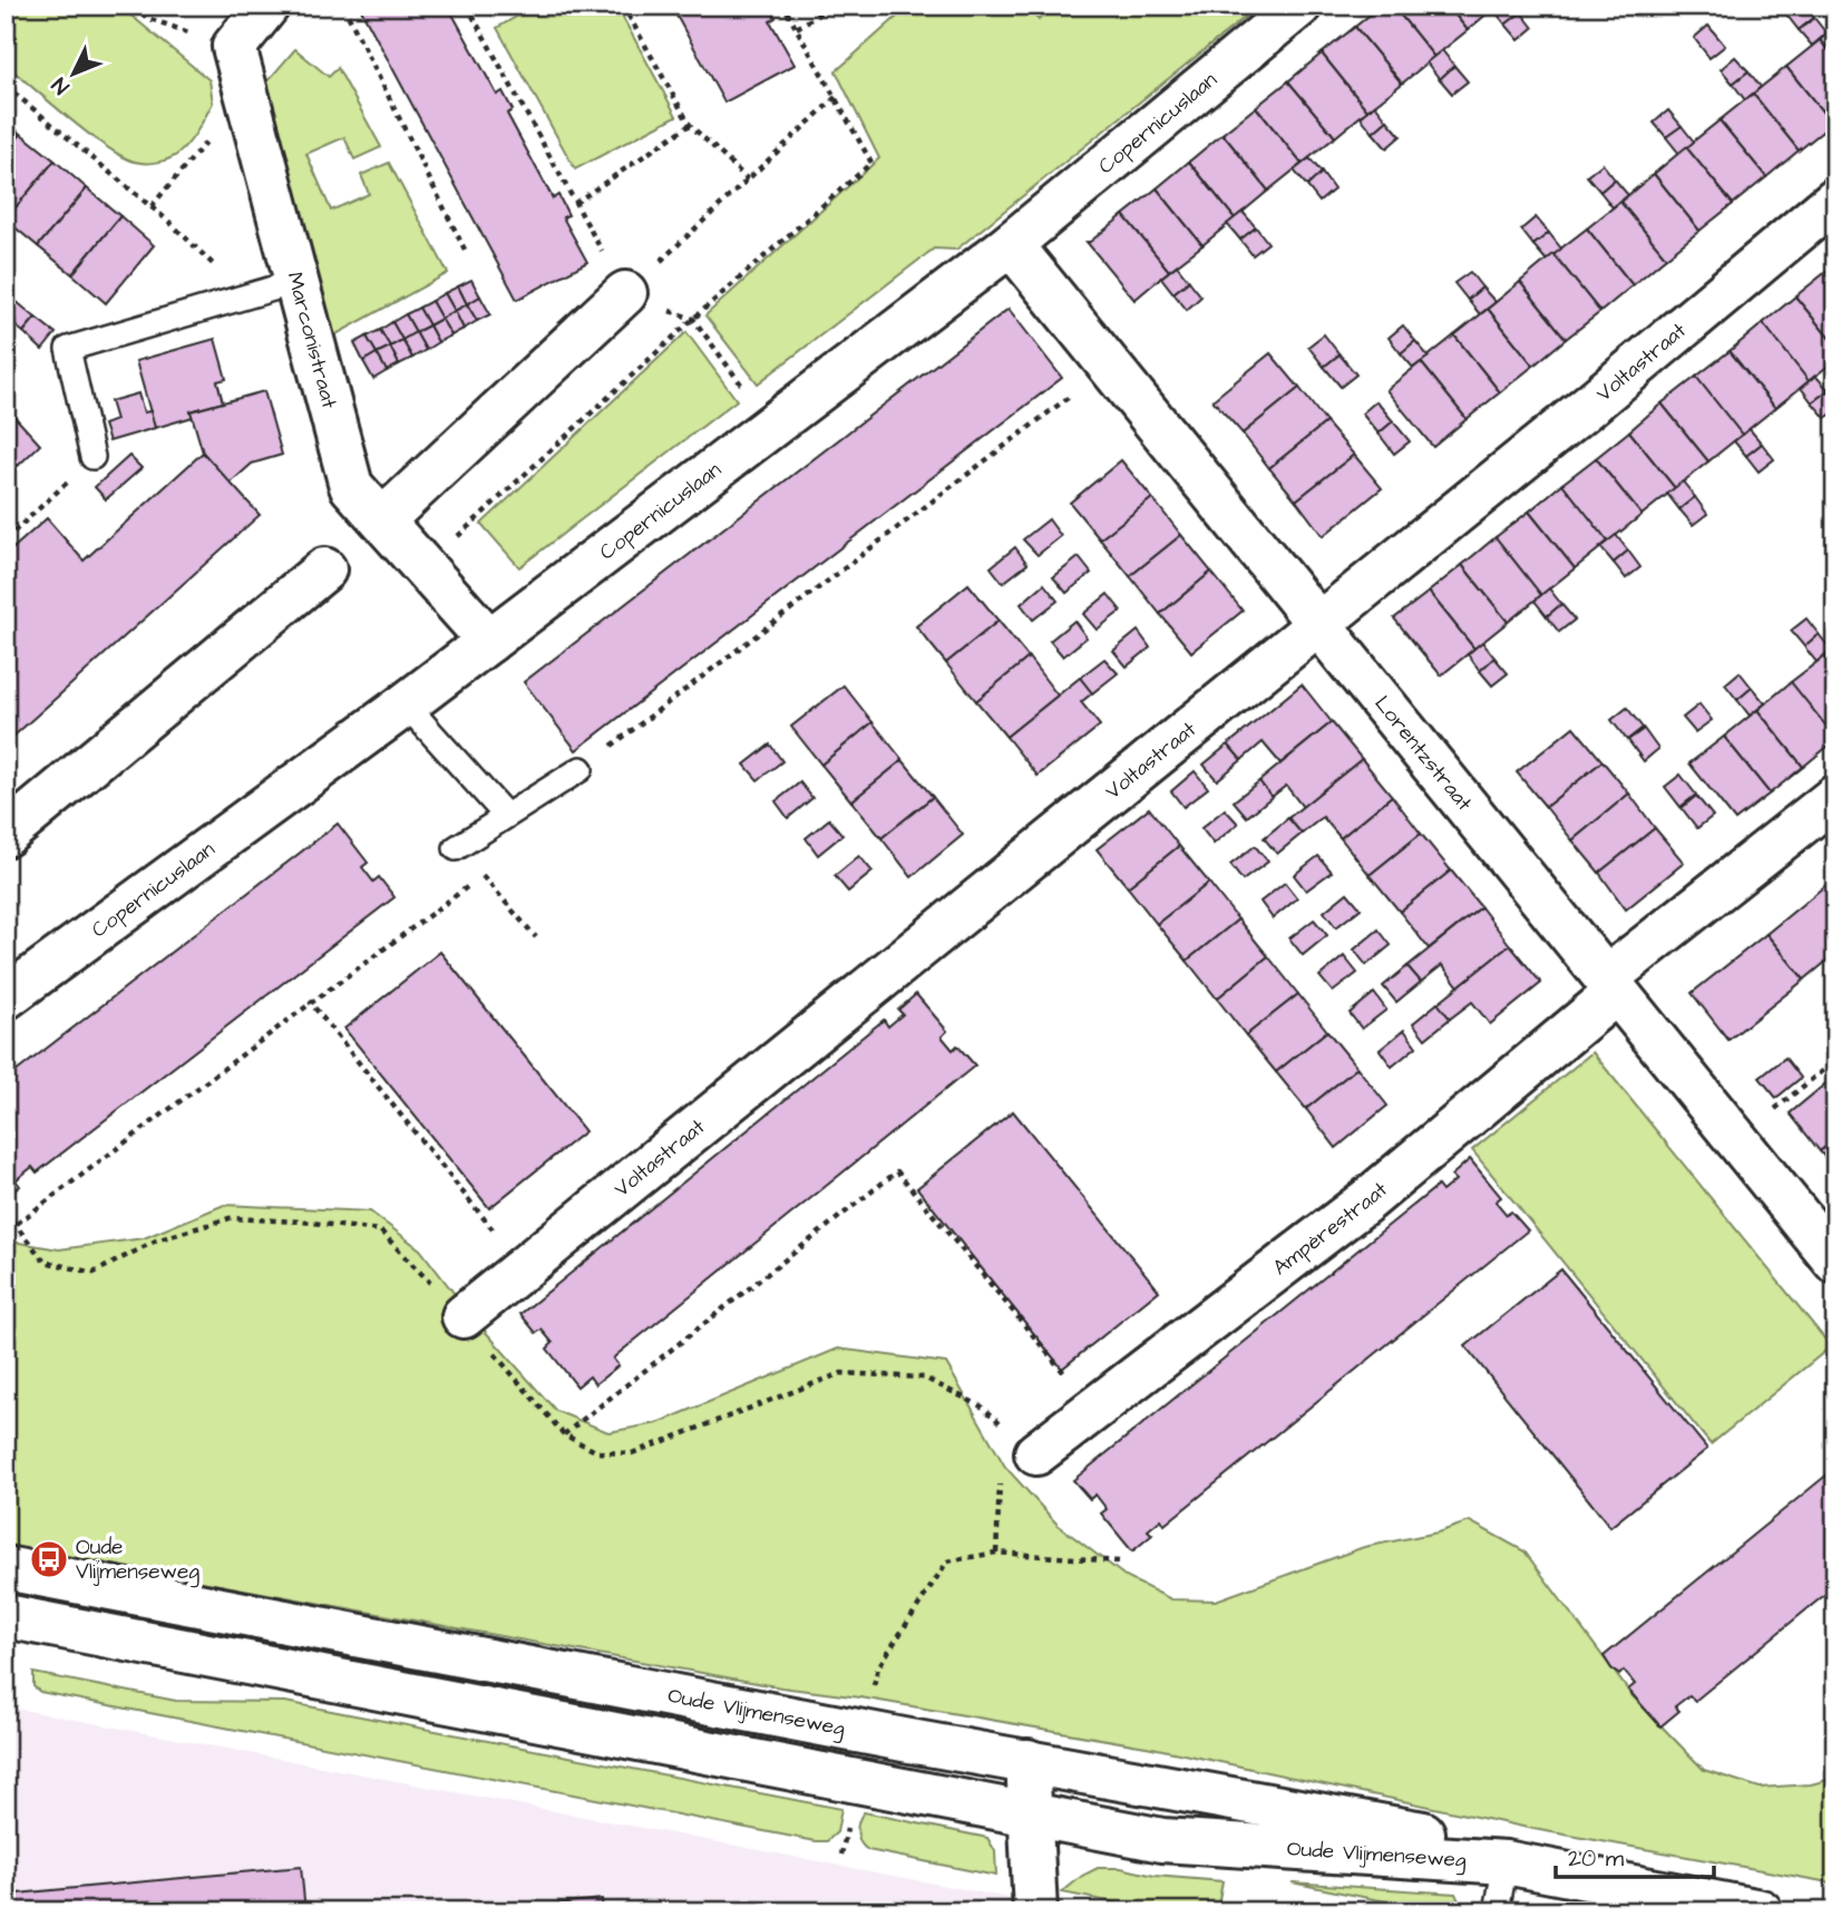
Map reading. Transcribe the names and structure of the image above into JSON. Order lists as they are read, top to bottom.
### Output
{
  "streets": {
    "street": [
      "Copernicuslaan",
      "Marconistraat",
      "Voltastraat",
      "Lorentzstraat",
      "Ampèrestraat",
      "Oude Vlijmenseweg"
    ]
  },
  "crossings": [
    ["Copernicuslaan", "Marconistraat"],
    ["Copernicuslaan", "Lorentzstraat"],
    ["Voltastraat", "Lorentzstraat"],
    ["Lorentzstraat", "Ampèrestraat"]
  ],
  "places": {
    "bus stop": ["Oude Vlijmenseweg"]
  },
  "scale_bar": "20 m",
  "north": "bottom left"
}
